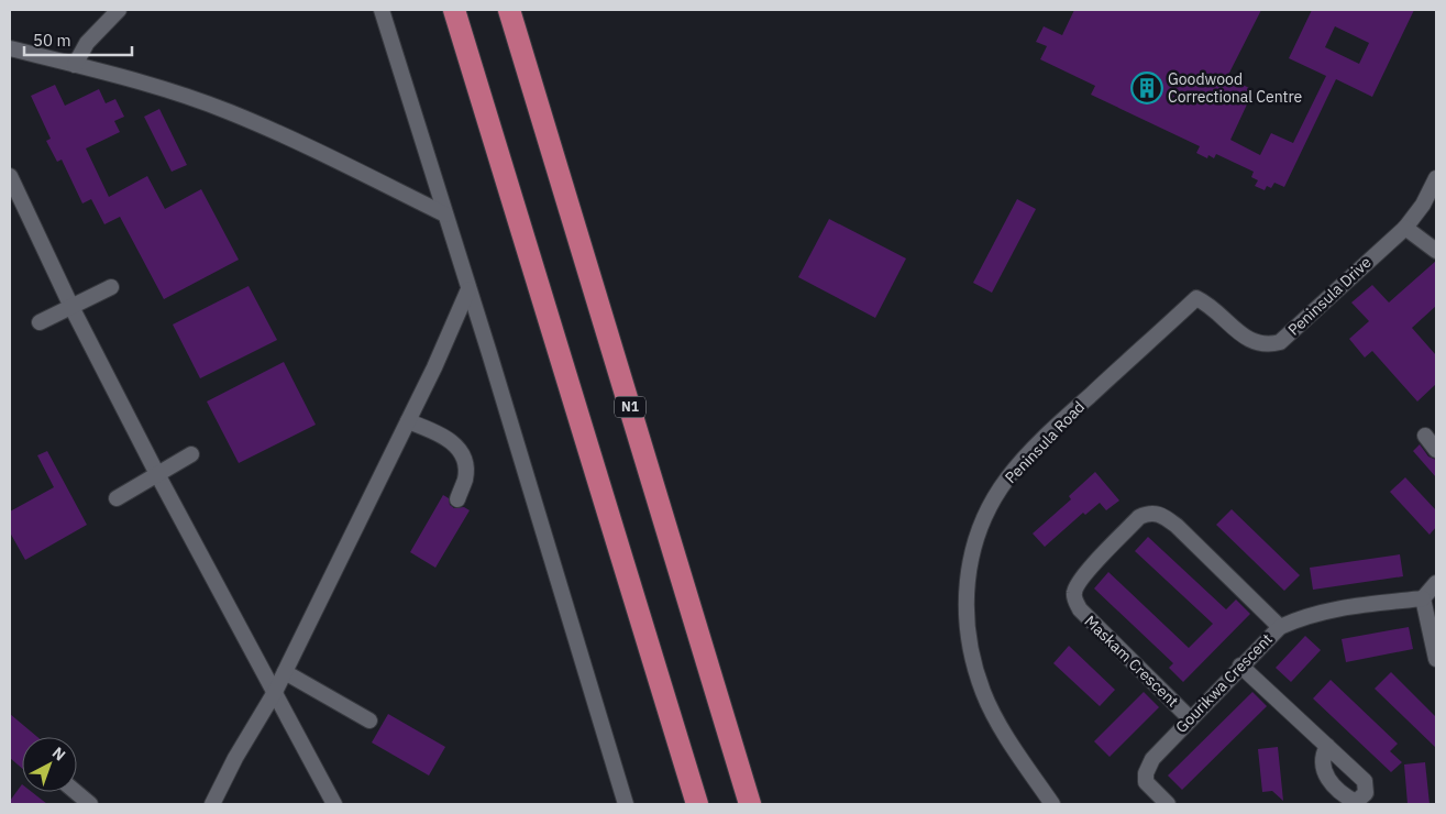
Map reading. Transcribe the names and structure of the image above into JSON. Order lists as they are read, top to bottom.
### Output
{
  "streets": {
    "highway": ["N1"],
    "street": [
      "Peninsula Drive",
      "Peninsula Road",
      "Maskam Crescent",
      "Gourikwa Crescent"
    ]
  },
  "crossings": [
    ["Peninsula Drive", "Peninsula Road"],
    ["Maskam Crescent", "Gourikwa Crescent"]
  ],
  "places": {
    "building": ["Goodwood Correctional Centre"]
  },
  "scale_bar": "50 m",
  "north": "top right"
}
